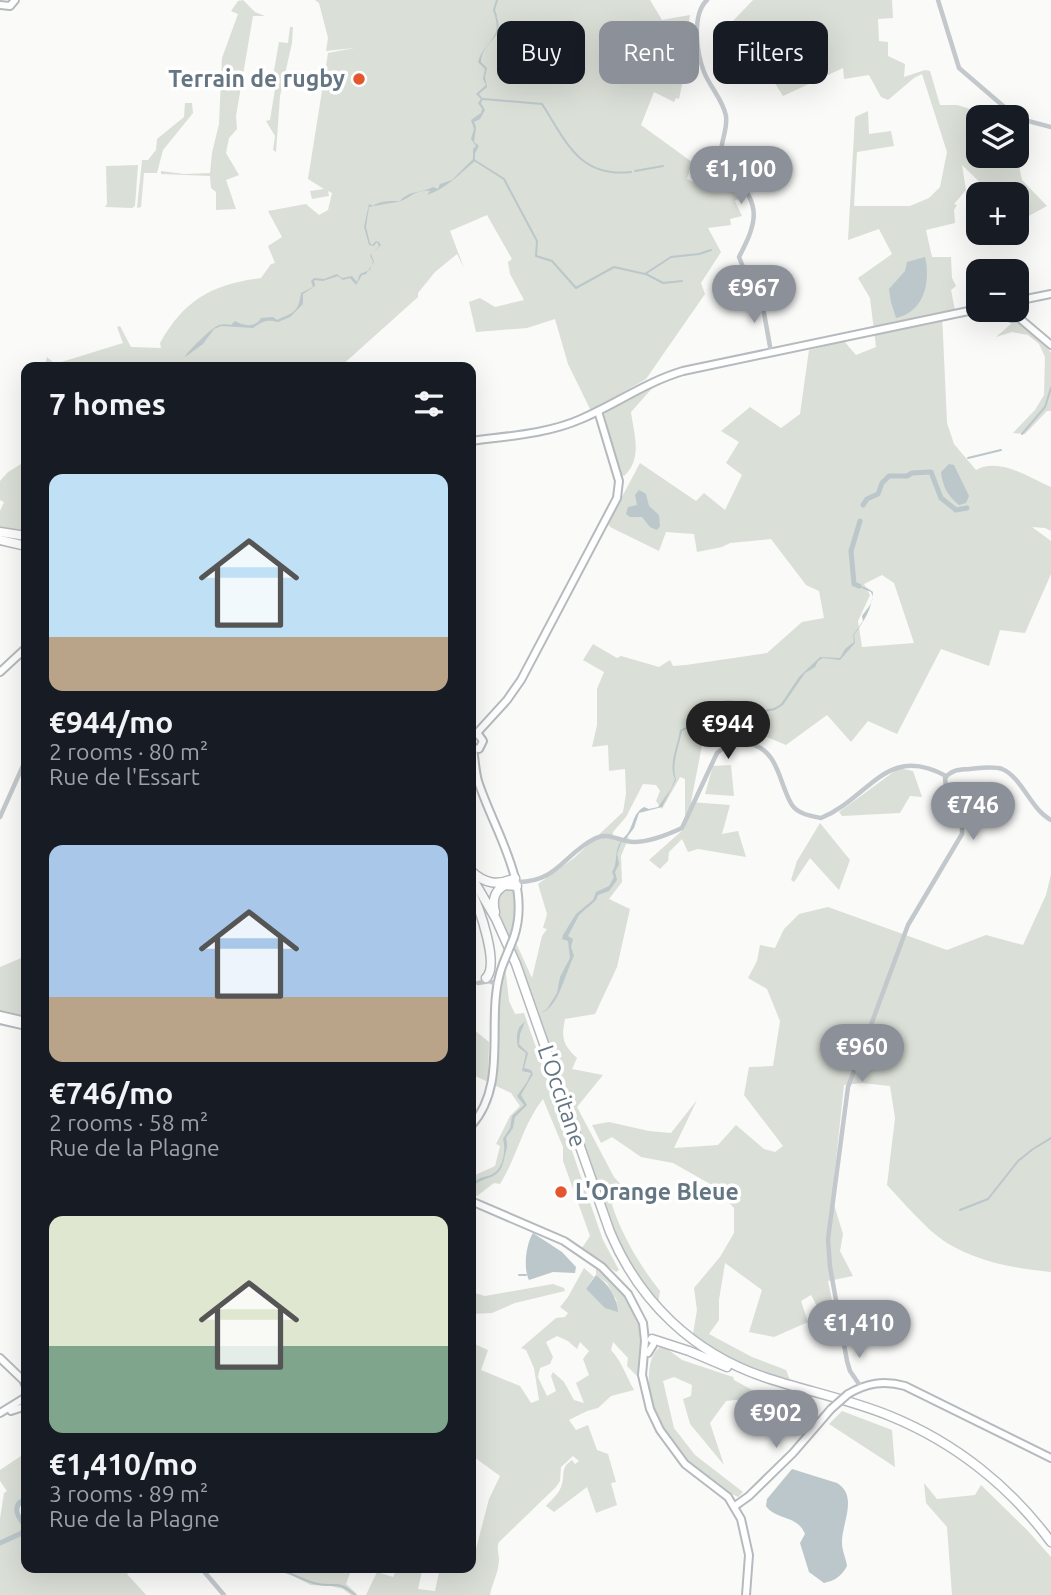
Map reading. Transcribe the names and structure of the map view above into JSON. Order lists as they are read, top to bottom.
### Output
{
  "streets": {
    "highway": ["L'Occitane"]
  },
  "places": ["Terrain de rugby", "L'Orange Bleue"],
  "page": {
    "chip": ["Buy", "Rent", "Filters"],
    "map_buttons": ["+", "−"],
    "price": [
      "€1,100",
      "€967",
      "€944",
      "€746",
      "€960",
      "€1,410",
      "€902"
    ],
    "heading": "7 homes",
    "list": [
      {
        "name": "€944/mo",
        "note": "2 rooms · 80 m² · Rue de l'Essart"
      },
      {
        "name": "€746/mo",
        "note": "2 rooms · 58 m² · Rue de la Plagne"
      },
      {
        "name": "€1,410/mo",
        "note": "3 rooms · 89 m² · Rue de la Plagne"
      }
    ]
  }
}
